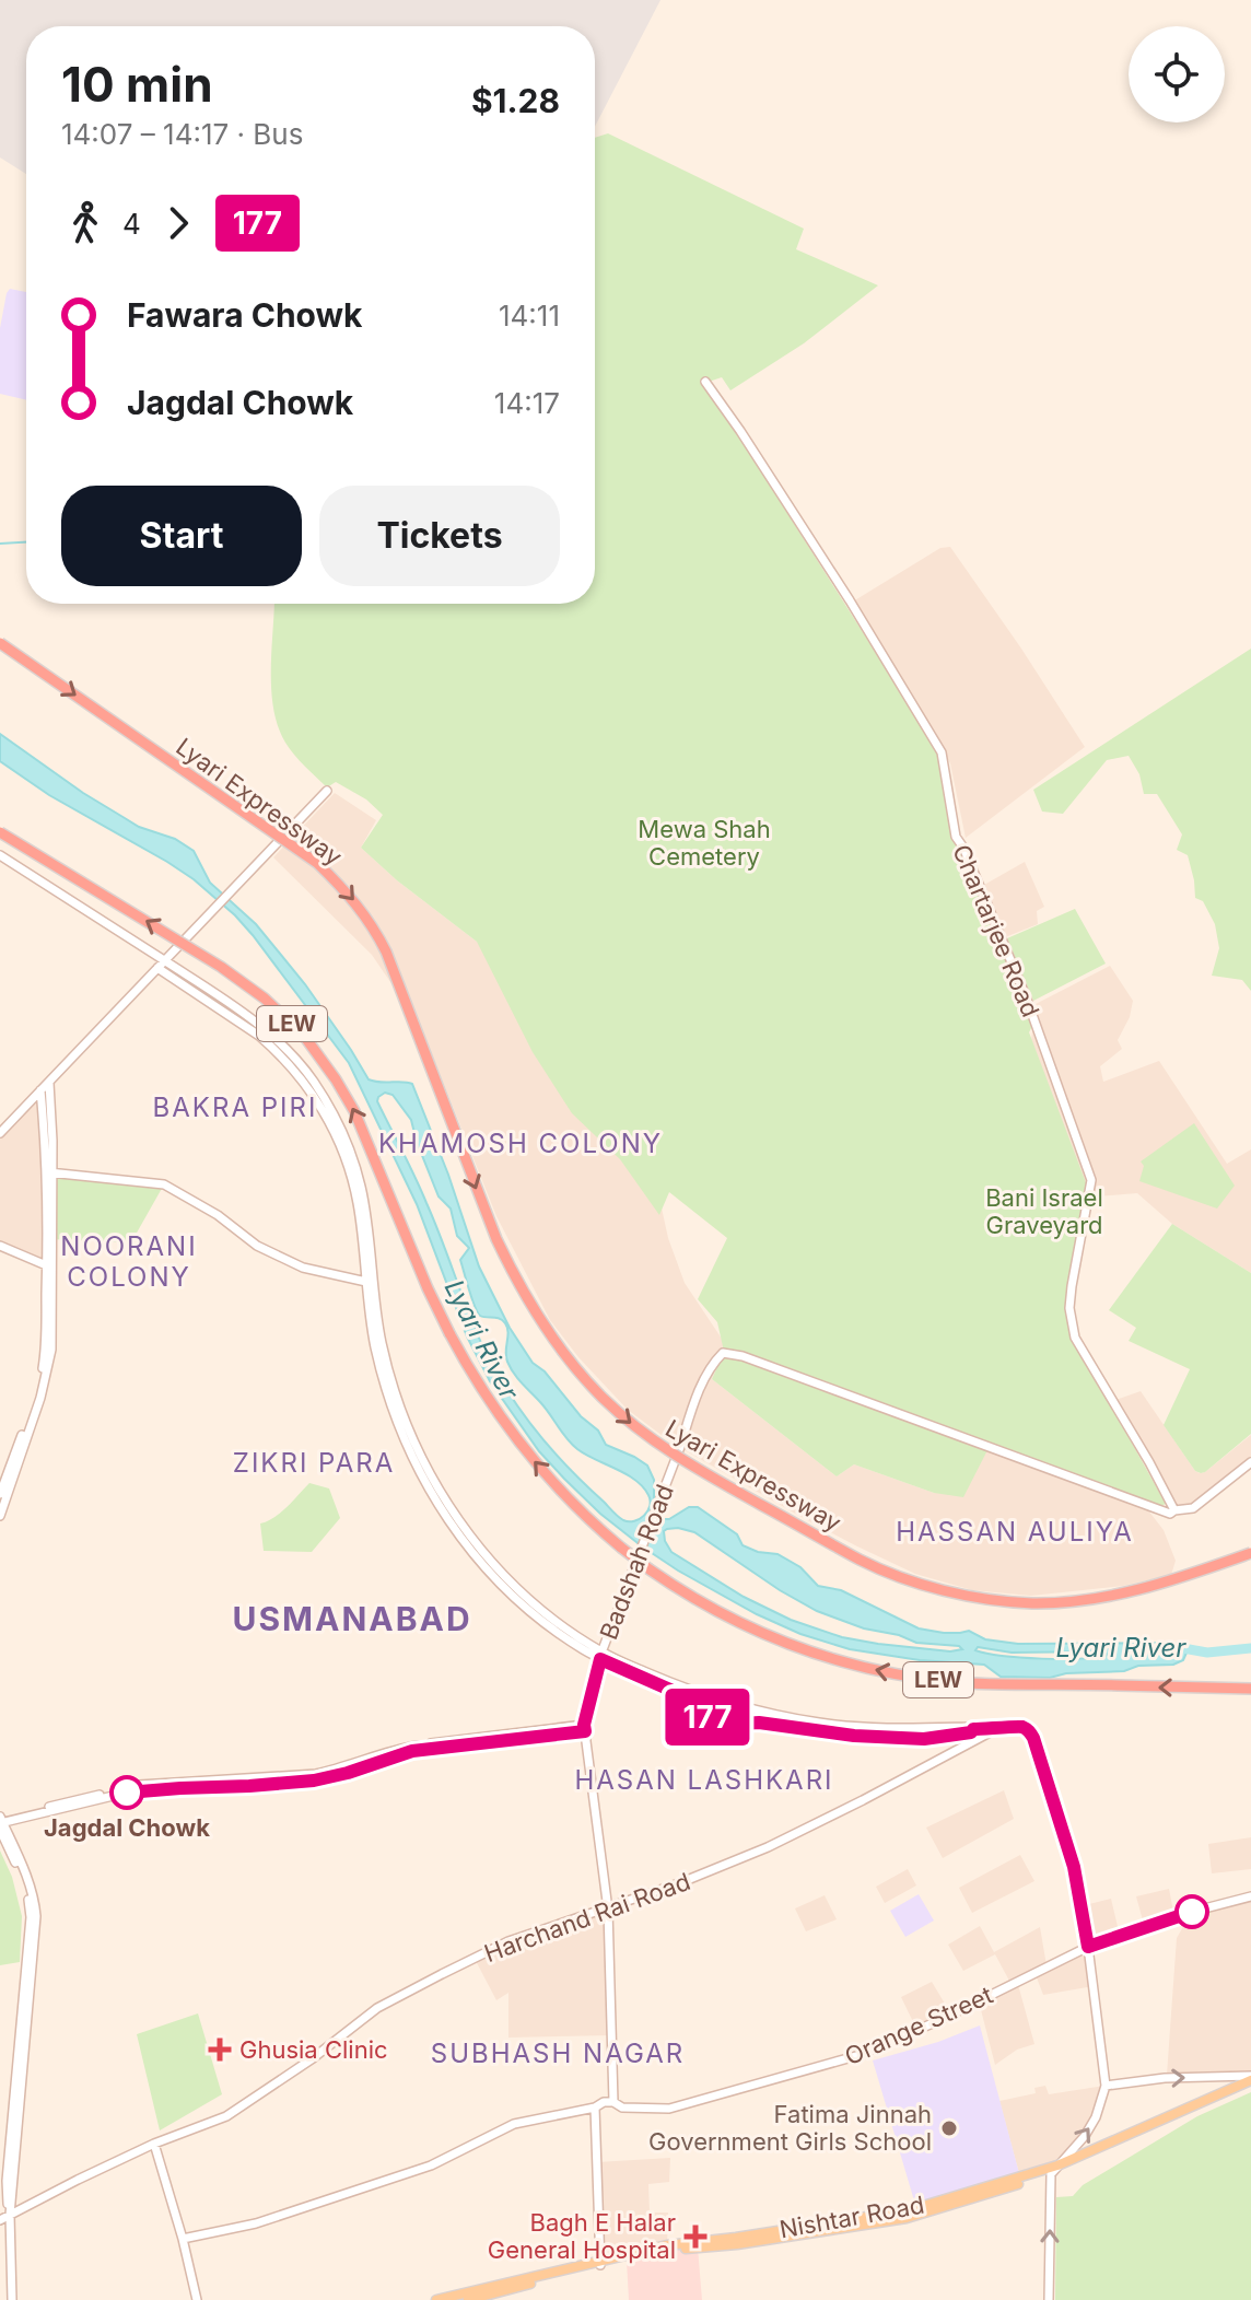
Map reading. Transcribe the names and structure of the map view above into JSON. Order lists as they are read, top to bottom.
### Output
{
  "streets": {
    "highway": ["Lyari Expressway", "LEW"],
    "main road": [
      "Chartarjee Road",
      "Badshah Road",
      "Harchand Rai Road",
      "Orange Street",
      "Nishtar Road"
    ]
  },
  "crossings": [
    ["Chartarjee Road", "Badshah Road"],
    ["Badshah Road", "Harchand Rai Road"],
    ["Badshah Road", "Orange Street"]
  ],
  "one_way": ["Lyari Expressway"],
  "districts": [
    "BAKRA PIRI",
    "KHAMOSH COLONY",
    "NOORANI COLONY",
    "ZIKRI PARA",
    "HASSAN AULIYA",
    "USMANABAD",
    "HASAN LASHKARI",
    "SUBHASH NAGAR"
  ],
  "water": ["Lyari River"],
  "parks": ["Mewa Shah Cemetery", "Bani Israel Graveyard"],
  "places": {
    "other": ["Jagdal Chowk", "Fatima Jinnah Government Girls School"],
    "health": ["Ghusia Clinic", "Bagh E Halar General Hospital"]
  },
  "lines": ["bus line 177"],
  "page": {
    "on_map": "177",
    "heading": ["10 min", "14:07 – 14:17 · Bus", "$1.28"],
    "legs": ["4", "177"],
    "list": [
      {
        "name": "Fawara Chowk",
        "value": "14:11"
      },
      {
        "name": "Jagdal Chowk",
        "value": "14:17"
      }
    ],
    "buttons": ["Start", "Tickets"]
  }
}
